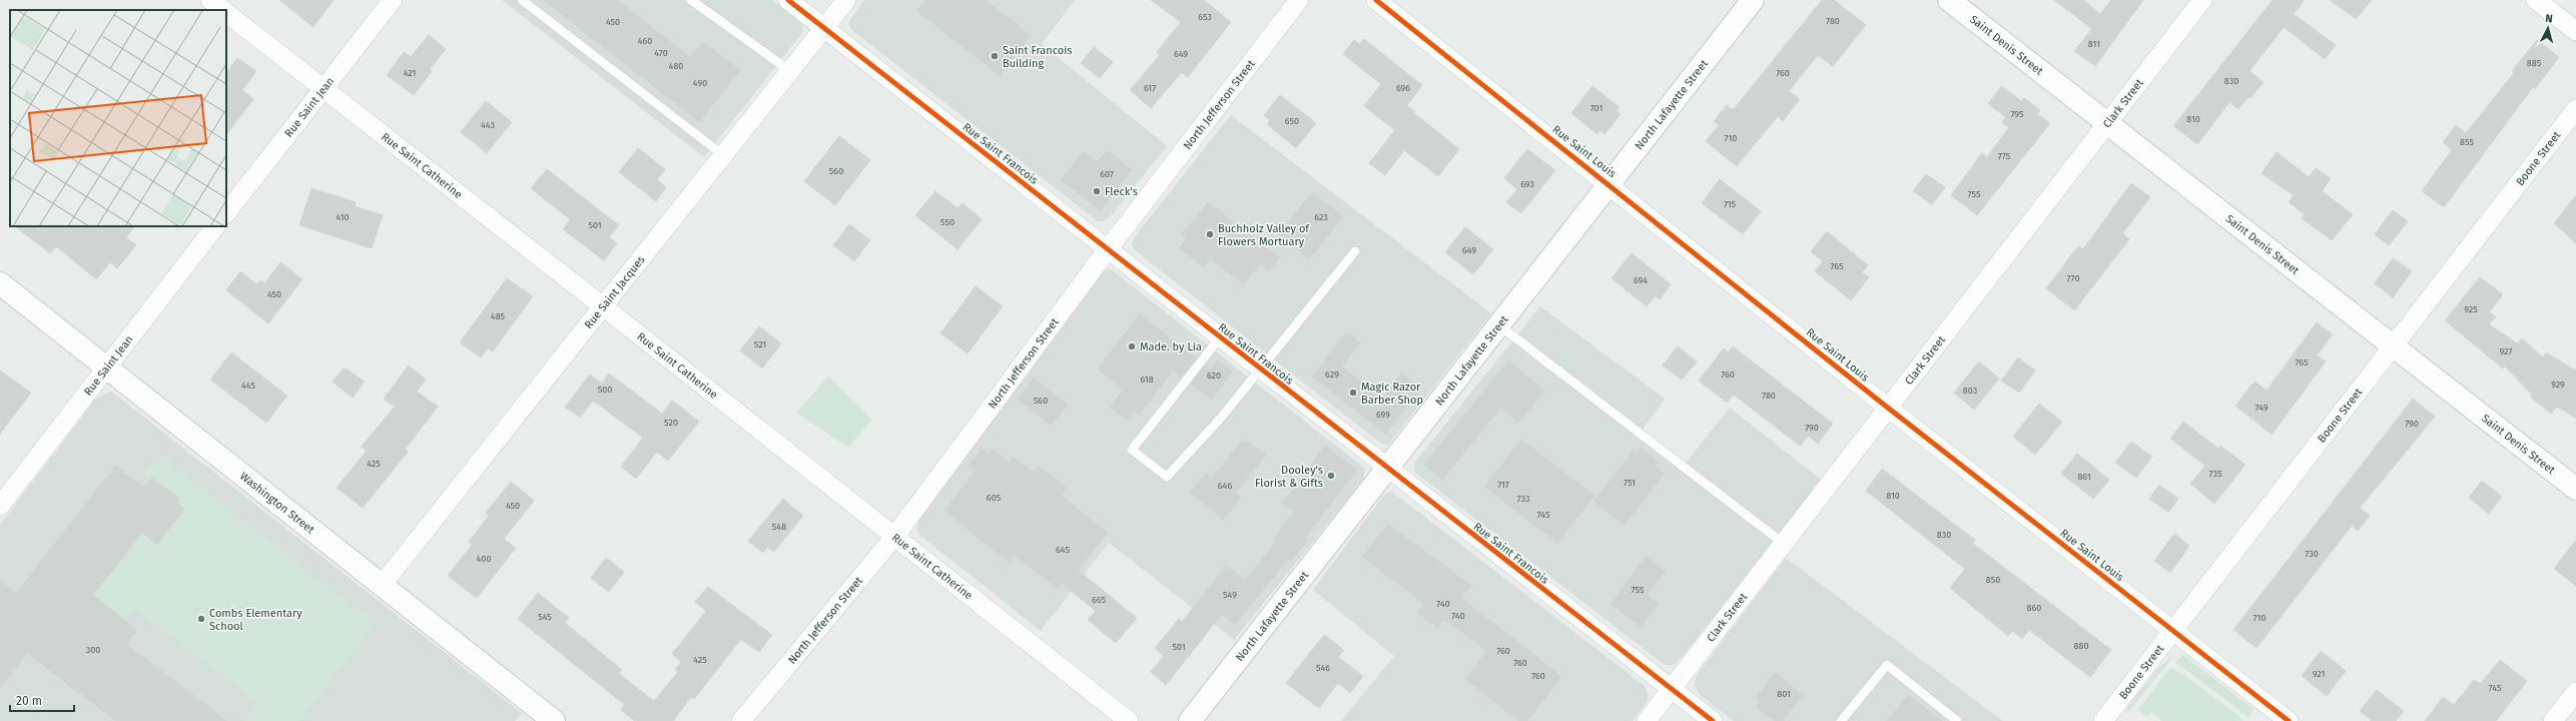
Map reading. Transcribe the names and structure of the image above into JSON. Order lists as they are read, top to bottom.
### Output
{
  "streets": {
    "street": [
      "Saint Denis Street",
      "Clark Street",
      "North Jefferson Street",
      "North Lafayette Street",
      "Rue Saint Jean",
      "Rue Saint Louis",
      "Rue Saint Francois",
      "Boone Street",
      "Rue Saint Catherine",
      "Rue Saint Jacques",
      "Washington Street"
    ]
  },
  "crossings": [
    ["Saint Denis Street", "Clark Street"],
    ["Saint Denis Street", "Boone Street"],
    ["Clark Street", "Rue Saint Louis"],
    ["Clark Street", "Rue Saint Francois"],
    ["North Jefferson Street", "Rue Saint Francois"],
    ["North Jefferson Street", "Rue Saint Catherine"],
    ["North Lafayette Street", "Rue Saint Louis"],
    ["North Lafayette Street", "Rue Saint Francois"],
    ["Rue Saint Jean", "Rue Saint Catherine"],
    ["Rue Saint Jean", "Washington Street"],
    ["Rue Saint Louis", "Boone Street"],
    ["Rue Saint Francois", "Rue Saint Jacques"],
    ["Rue Saint Catherine", "Rue Saint Jacques"],
    ["Rue Saint Jacques", "Washington Street"]
  ],
  "places": [
    "Saint Francois Building",
    "Fleck's",
    "Buchholz Valley of Flowers Mortuary",
    "Made. by Lia",
    "Magic Razor Barber Shop",
    "Dooley's Florist & Gifts",
    "Combs Elementary School"
  ],
  "house_numbers": [
    "653",
    "780",
    "450",
    "460",
    "811",
    "470",
    "649",
    "885",
    "480",
    "421",
    "760",
    "830",
    "490",
    "617",
    "696",
    "701",
    "795",
    "810",
    "650",
    "443",
    "710",
    "855",
    "775",
    "560",
    "607",
    "693",
    "755",
    "715",
    "410",
    "623",
    "550",
    "501",
    "649",
    "765",
    "770",
    "694",
    "450",
    "925",
    "485",
    "521",
    "927",
    "765",
    "629",
    "760",
    "620",
    "618",
    "929",
    "445",
    "500",
    "803",
    "780",
    "560",
    "749",
    "699",
    "520",
    "790",
    "790",
    "425",
    "735",
    "861",
    "751",
    "717",
    "646",
    "810",
    "605",
    "733",
    "450",
    "745",
    "548",
    "830",
    "645",
    "730",
    "400",
    "850",
    "755",
    "549",
    "665",
    "740",
    "860",
    "740",
    "545",
    "710",
    "880",
    "501",
    "300",
    "760",
    "425",
    "760",
    "546",
    "921",
    "760",
    "745",
    "801"
  ],
  "scale_bar": "20 m",
  "north": "top"
}
